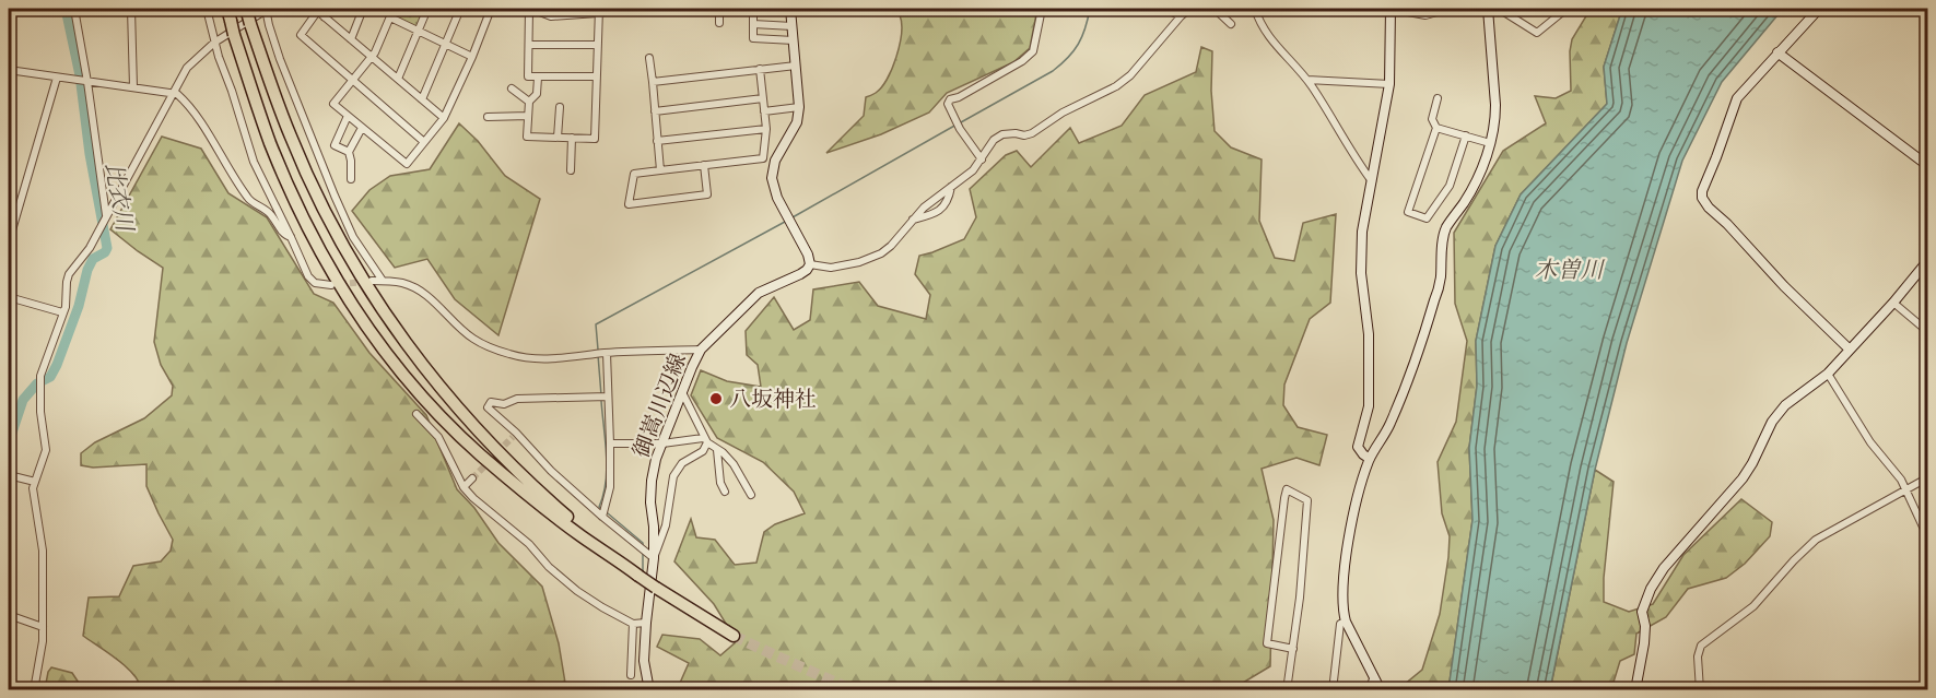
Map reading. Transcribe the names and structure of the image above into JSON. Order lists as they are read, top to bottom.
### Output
{
  "streets": {
    "street": ["御嵩川辺線"]
  },
  "water": ["比衣川", "木曽川"],
  "places": ["八坂神社"]
}
